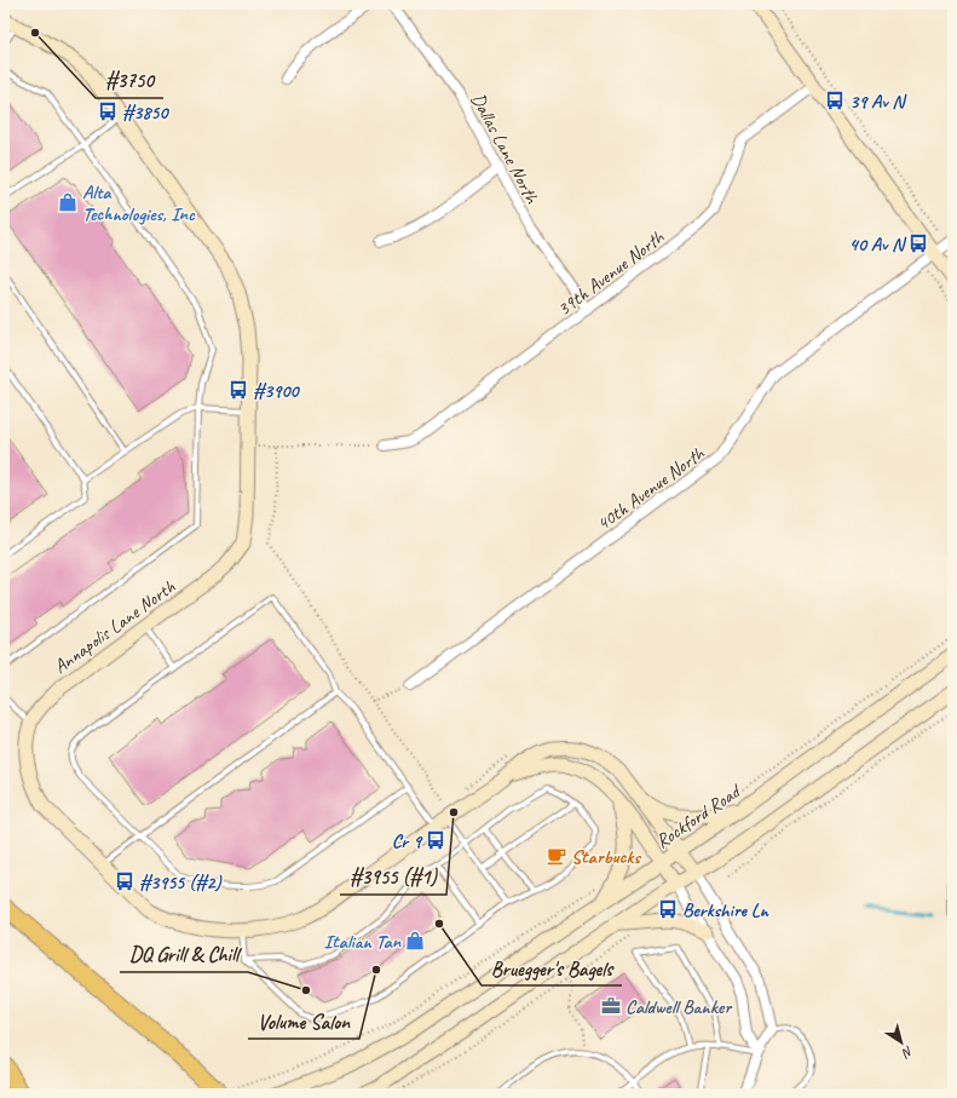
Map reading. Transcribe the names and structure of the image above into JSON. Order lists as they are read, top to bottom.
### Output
{
  "streets": {
    "street": [
      "Dallas Lane North",
      "39th Avenue North",
      "40th Avenue North",
      "Annapolis Lane North",
      "Rockford Road"
    ]
  },
  "crossings": [
    ["Dallas Lane North", "39th Avenue North"]
  ],
  "places": {
    "other": [
      "#3750",
      "#3955 (#1)",
      "Bruegger's Bagels",
      "Volume Salon",
      "DQ Grill & Chill"
    ],
    "bus stop": [
      "39 Av N",
      "#3850",
      "40 Av N",
      "#3900",
      "Cr 9",
      "#3955 (#2)",
      "Berkshire Ln"
    ],
    "shop": ["Alta Technologies, Inc", "Italian Tan"],
    "cafe": ["Starbucks"],
    "office": ["Caldwell Banker"]
  },
  "north": "bottom right"
}
